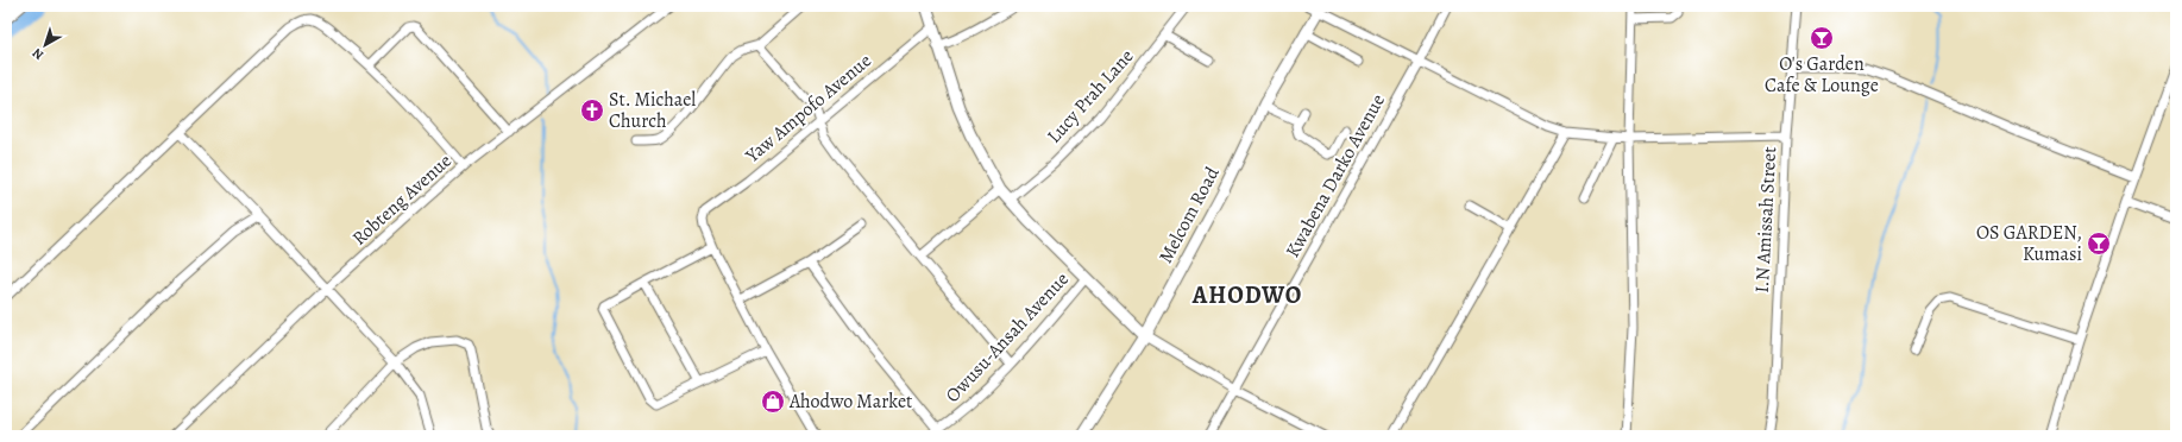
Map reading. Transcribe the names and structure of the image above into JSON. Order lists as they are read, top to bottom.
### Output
{
  "streets": {
    "main road": ["Melcom Road"],
    "street": [
      "Lucy Prah Lane",
      "Yaw Ampofo Avenue",
      "Kwabena Darko Avenue",
      "Robteng Avenue",
      "I.N Amissah Street",
      "Owusu-Ansah Avenue"
    ]
  },
  "districts": ["AHODWO"],
  "places": {
    "bar": ["O's Garden Cafe & Lounge", "OS GARDEN, Kumasi"],
    "church": ["St. Michael Church"],
    "shop": ["Ahodwo Market"]
  },
  "north": "bottom left"
}
